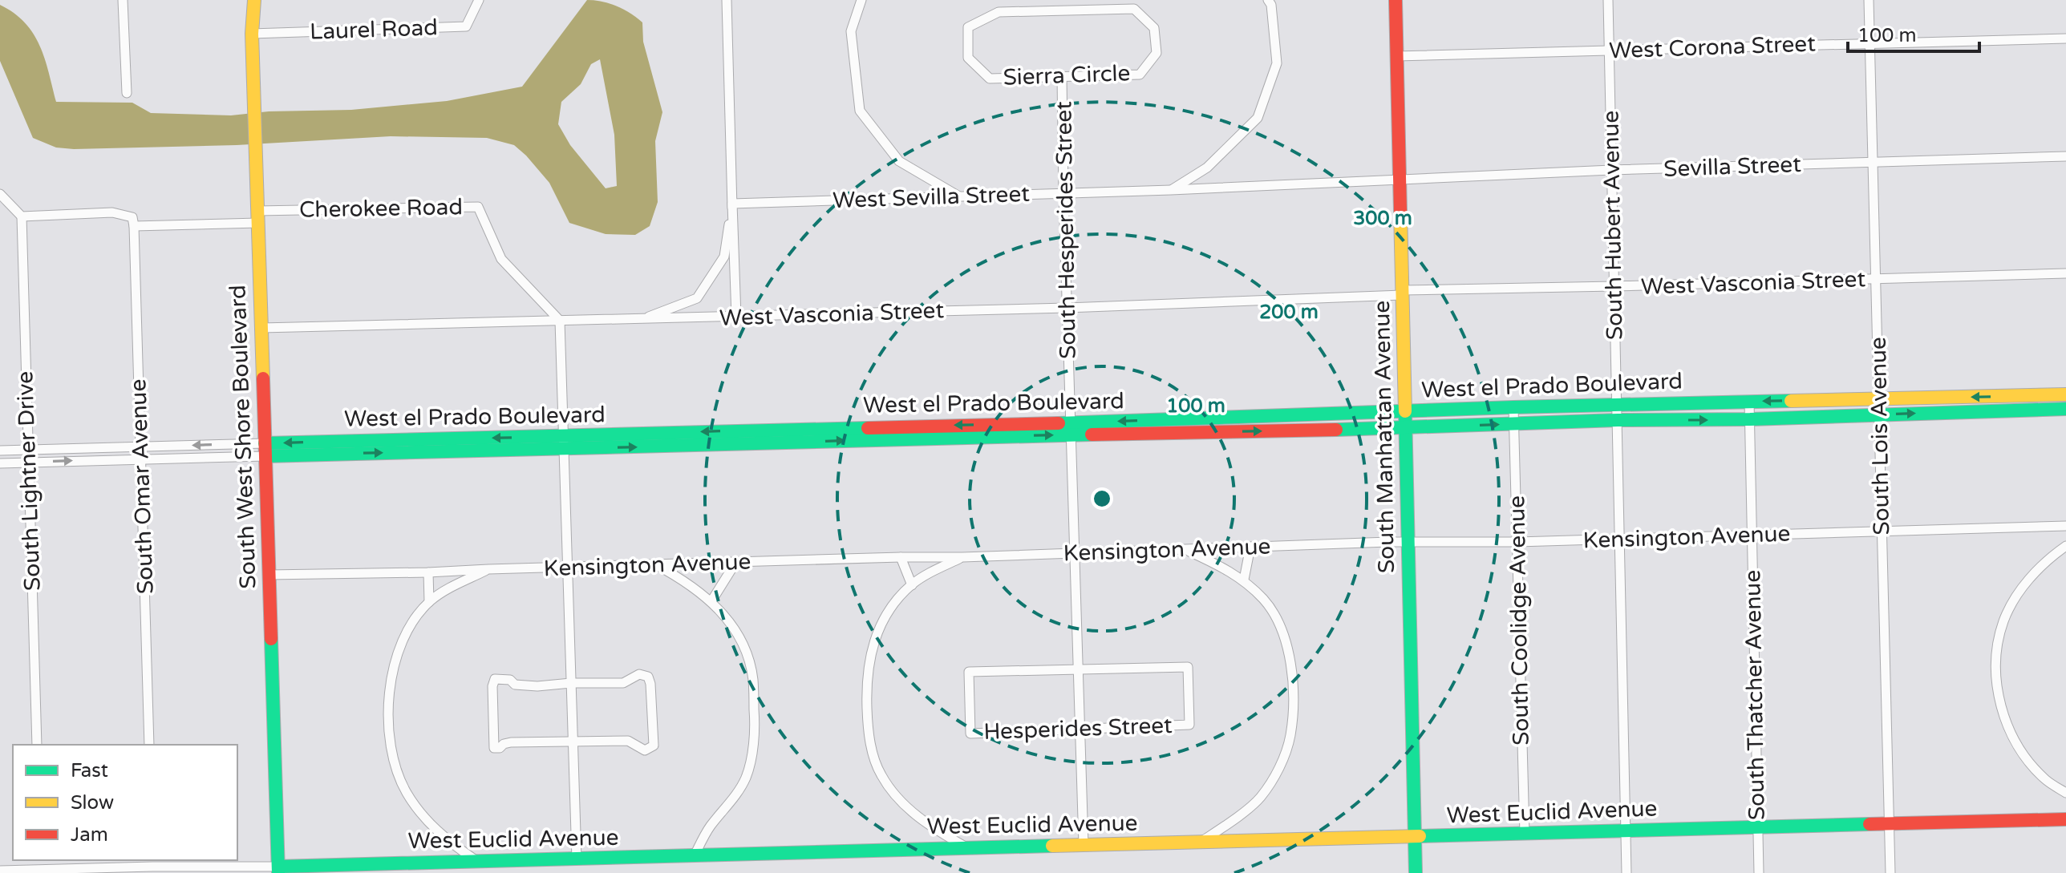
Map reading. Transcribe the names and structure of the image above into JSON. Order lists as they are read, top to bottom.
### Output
{
  "streets": {
    "street": [
      "Laurel Road",
      "West Corona Street",
      "Sierra Circle",
      "Sevilla Street",
      "West Sevilla Street",
      "Cherokee Road",
      "South Hubert Avenue",
      "South Hesperides Street",
      "West Vasconia Street",
      "West el Prado Boulevard",
      "South Lois Avenue",
      "South West Shore Boulevard",
      "South Manhattan Avenue",
      "South Lightner Drive",
      "South Omar Avenue",
      "Kensington Avenue",
      "South Coolidge Avenue",
      "South Thatcher Avenue",
      "Hesperides Street",
      "West Euclid Avenue"
    ]
  },
  "crossings": [
    ["Laurel Road", "South West Shore Boulevard"],
    ["West Corona Street", "South Hubert Avenue"],
    ["West Corona Street", "South Lois Avenue"],
    ["West Corona Street", "South Manhattan Avenue"],
    ["Sierra Circle", "South Hesperides Street"],
    ["Sevilla Street", "West Sevilla Street"],
    ["Sevilla Street", "South Hubert Avenue"],
    ["Sevilla Street", "South Lois Avenue"],
    ["Sevilla Street", "South Manhattan Avenue"],
    ["West Sevilla Street", "South Hesperides Street"],
    ["West Sevilla Street", "South Manhattan Avenue"],
    ["Cherokee Road", "West Vasconia Street"],
    ["Cherokee Road", "South West Shore Boulevard"],
    ["South Hubert Avenue", "West Vasconia Street"],
    ["South Hubert Avenue", "West el Prado Boulevard"],
    ["South Hubert Avenue", "Kensington Avenue"],
    ["South Hubert Avenue", "West Euclid Avenue"],
    ["South Hesperides Street", "West Vasconia Street"],
    ["South Hesperides Street", "West el Prado Boulevard"],
    ["South Hesperides Street", "Kensington Avenue"],
    ["South Hesperides Street", "Hesperides Street"],
    ["South Hesperides Street", "West Euclid Avenue"],
    ["West Vasconia Street", "South Lois Avenue"],
    ["West Vasconia Street", "South West Shore Boulevard"],
    ["West Vasconia Street", "South Manhattan Avenue"],
    ["West el Prado Boulevard", "South Lois Avenue"],
    ["West el Prado Boulevard", "South West Shore Boulevard"],
    ["West el Prado Boulevard", "South Manhattan Avenue"],
    ["West el Prado Boulevard", "South Lightner Drive"],
    ["West el Prado Boulevard", "South Omar Avenue"],
    ["West el Prado Boulevard", "South Coolidge Avenue"],
    ["West el Prado Boulevard", "South Thatcher Avenue"],
    ["South Lois Avenue", "Kensington Avenue"],
    ["South Lois Avenue", "West Euclid Avenue"],
    ["South West Shore Boulevard", "Kensington Avenue"],
    ["South West Shore Boulevard", "West Euclid Avenue"],
    ["South Manhattan Avenue", "Kensington Avenue"],
    ["South Manhattan Avenue", "West Euclid Avenue"],
    ["Kensington Avenue", "South Coolidge Avenue"],
    ["Kensington Avenue", "South Thatcher Avenue"],
    ["South Coolidge Avenue", "West Euclid Avenue"],
    ["South Thatcher Avenue", "West Euclid Avenue"]
  ],
  "legend": ["Fast", "Slow", "Jam"],
  "scale_bar": "100 m",
  "rings": ["300 m", "200 m", "100 m"]
}
